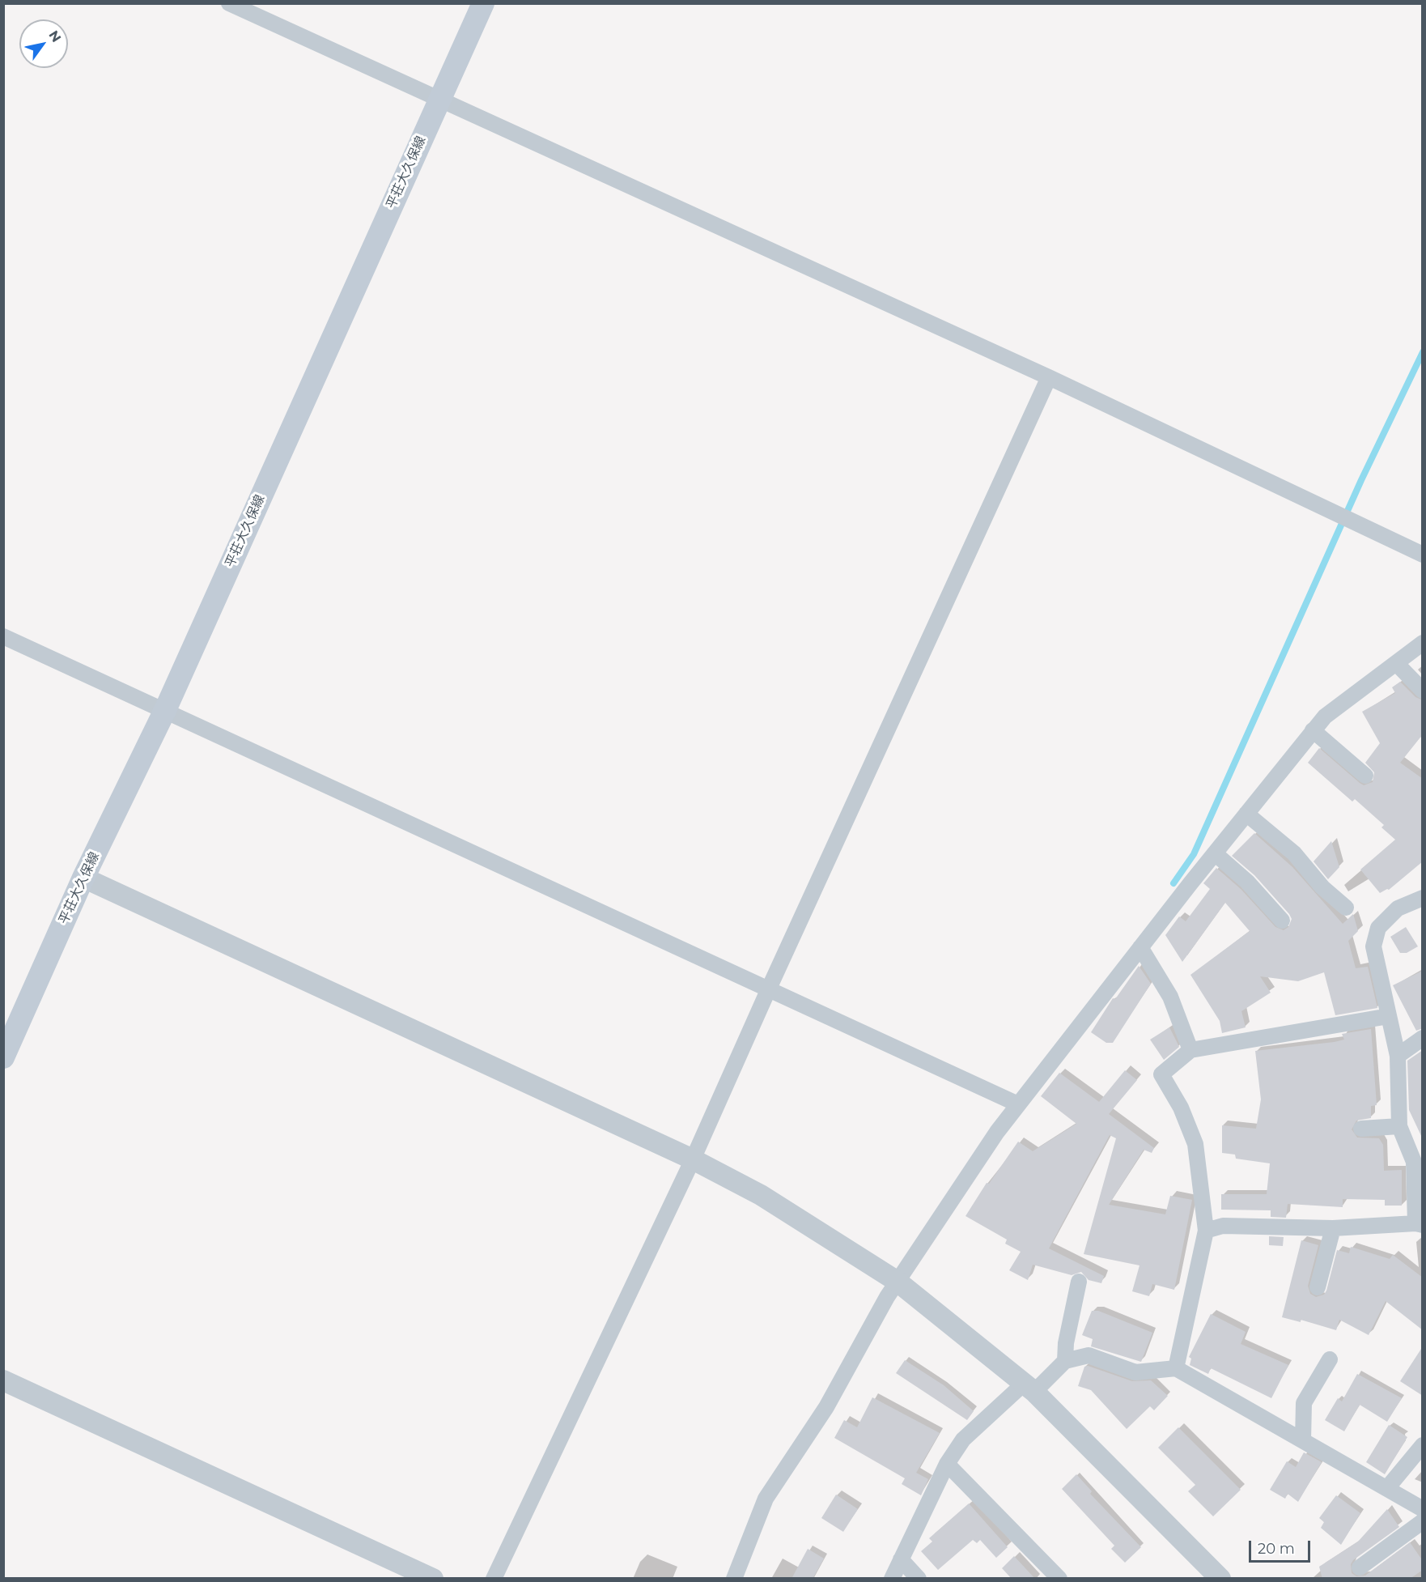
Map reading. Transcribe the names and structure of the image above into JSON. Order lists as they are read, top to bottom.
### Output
{
  "streets": {
    "main road": ["平荘大久保線"]
  },
  "scale_bar": "20 m",
  "north": "top right"
}
